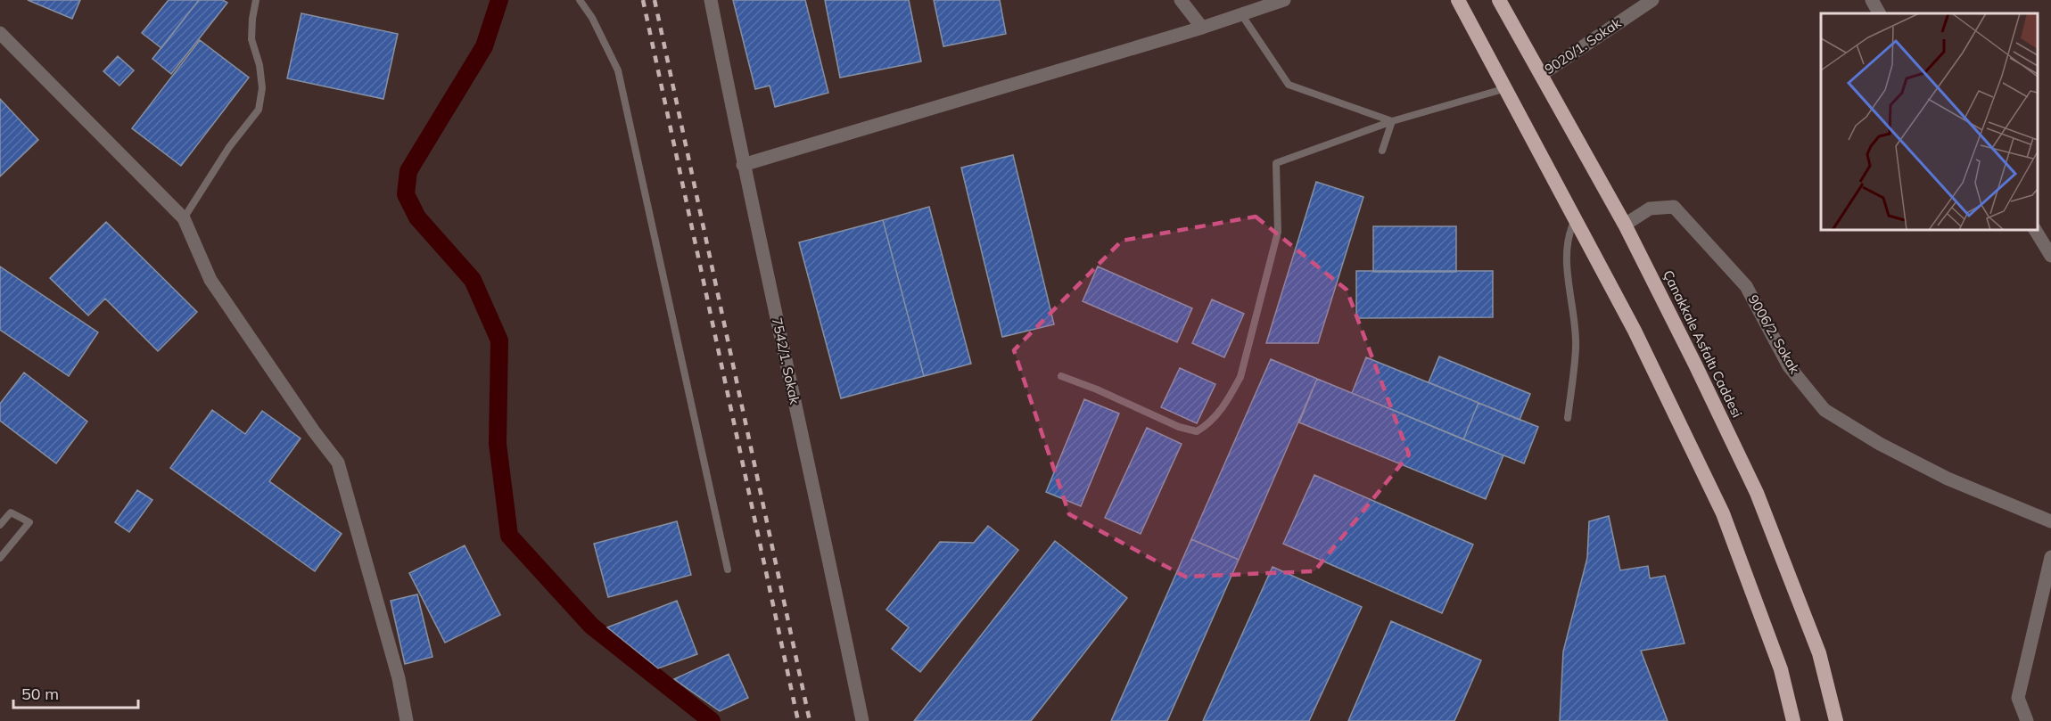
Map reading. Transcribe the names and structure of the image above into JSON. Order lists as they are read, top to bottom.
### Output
{
  "streets": {
    "highway": ["Çanakkale Asfaltı Caddesi"],
    "street": ["9020/1. Sokak", "9006/2. Sokak", "7542/1. Sokak"]
  },
  "crossings": [
    ["9020/1. Sokak", "Çanakkale Asfaltı Caddesi"],
    ["9006/2. Sokak", "Çanakkale Asfaltı Caddesi"]
  ],
  "scale_bar": "50 m"
}
